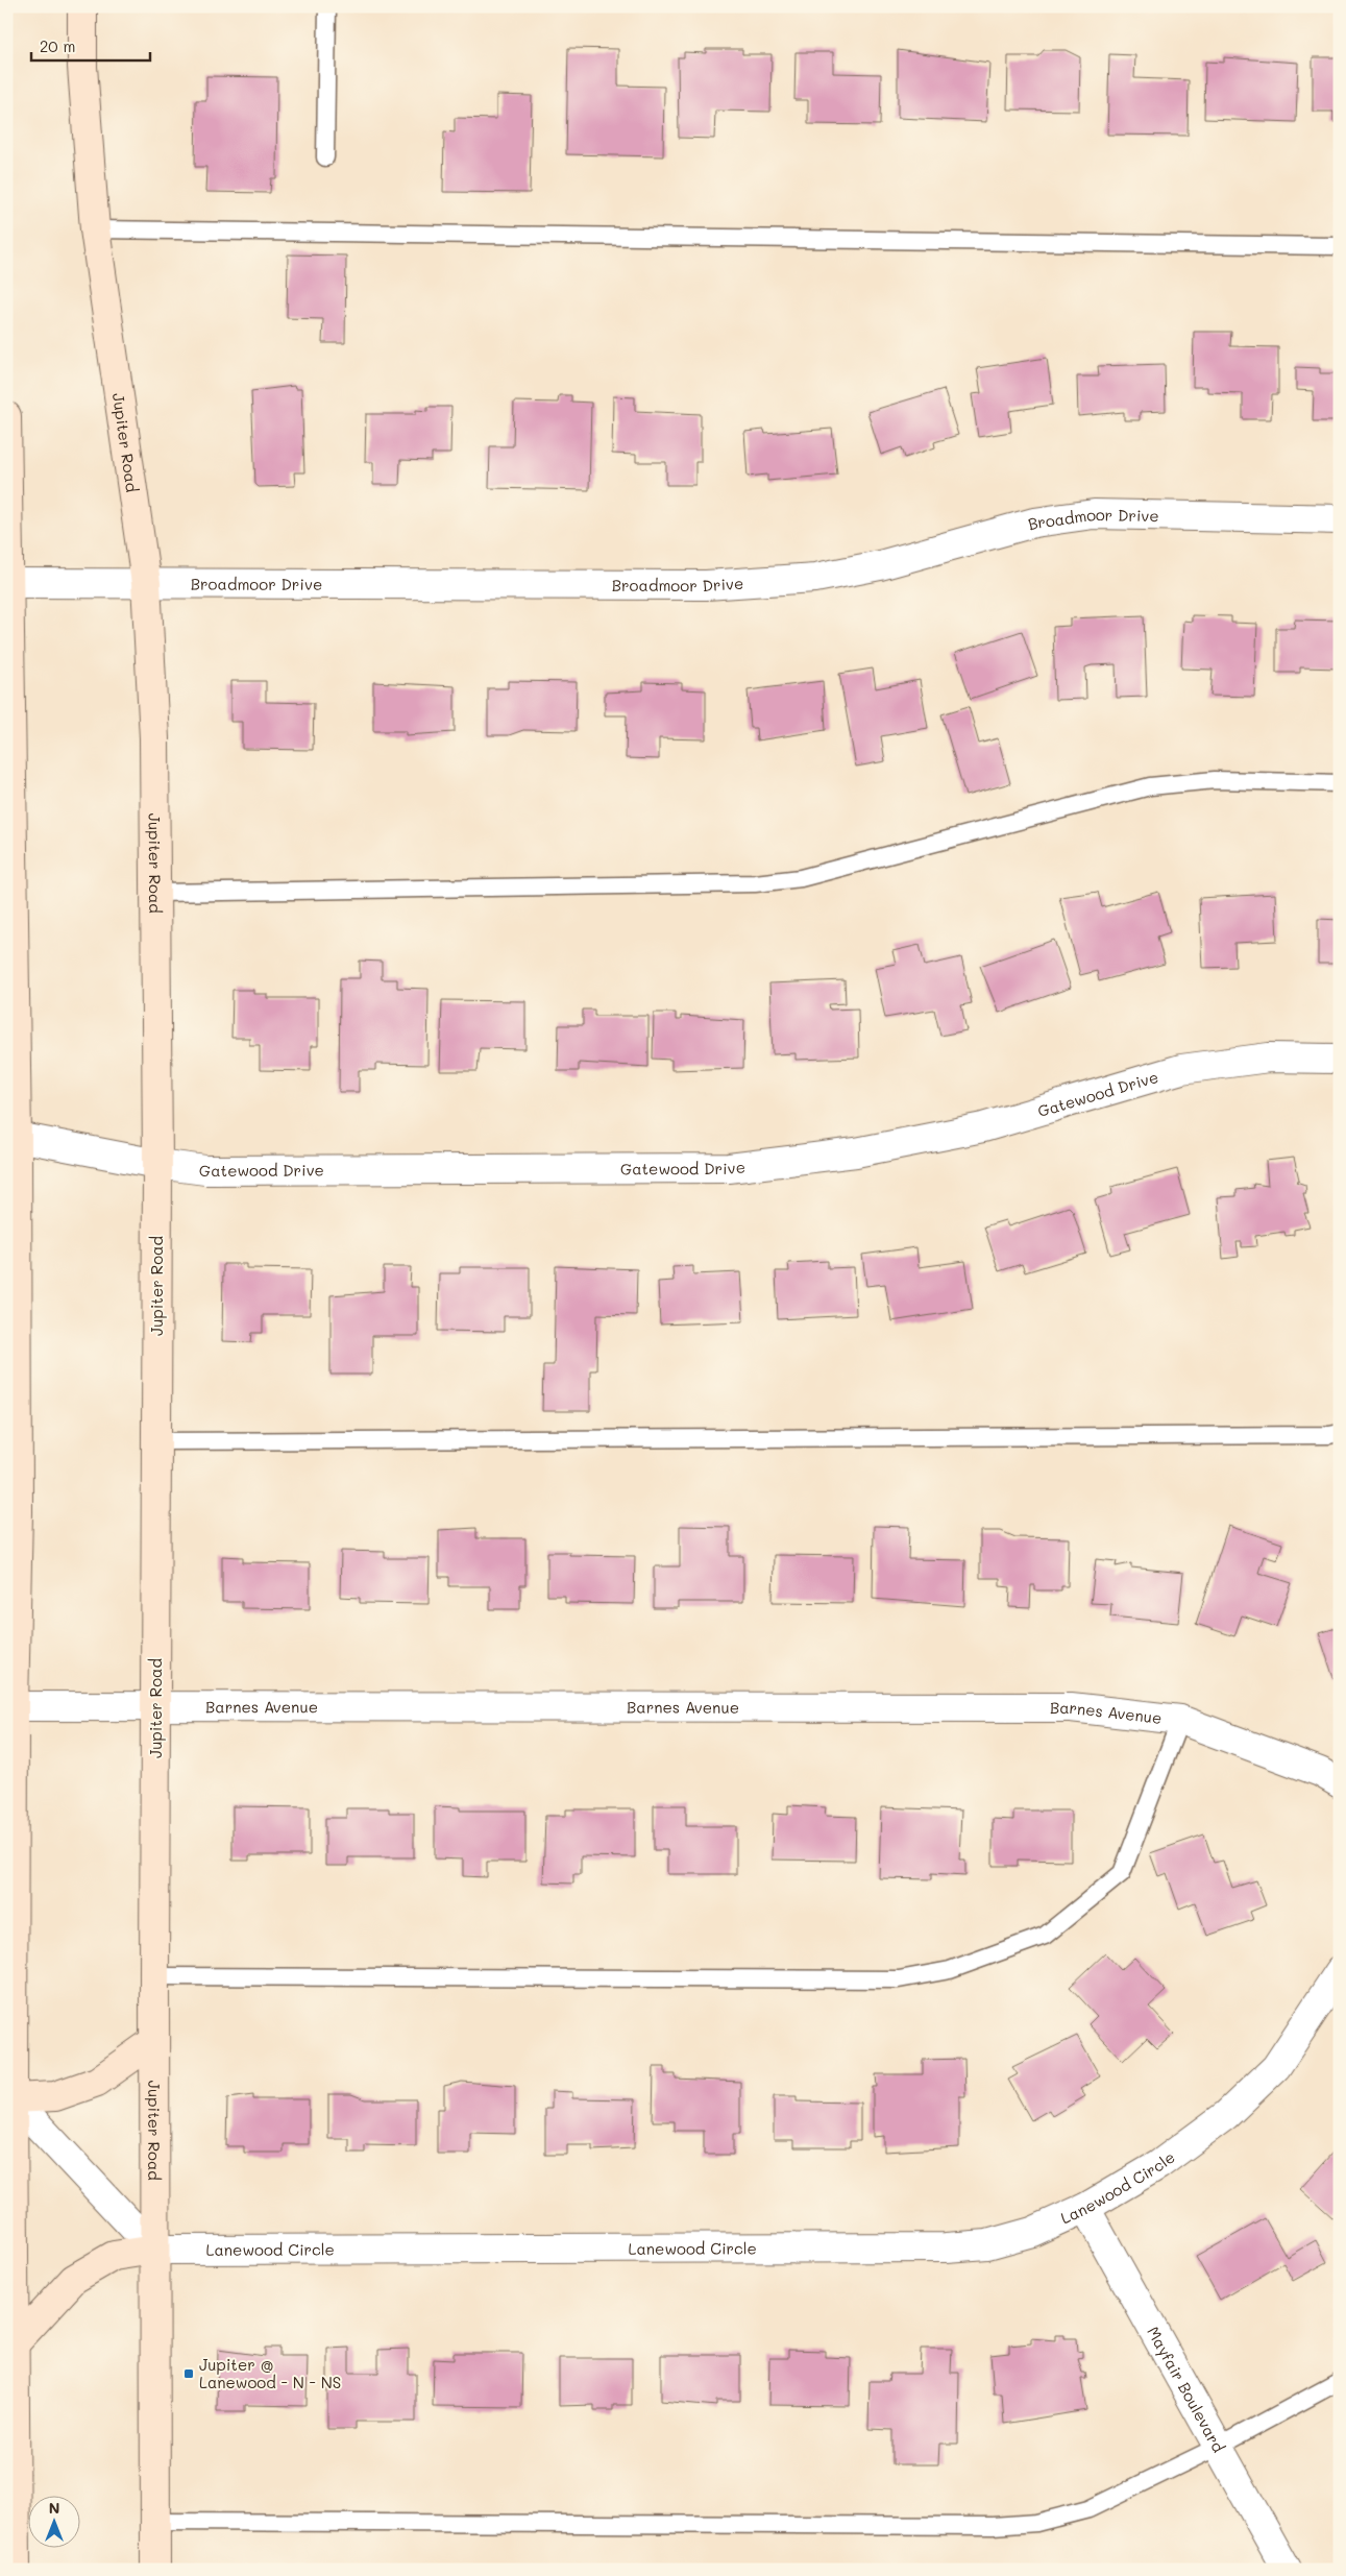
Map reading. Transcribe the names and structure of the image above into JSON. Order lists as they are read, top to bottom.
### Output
{
  "streets": {
    "main road": ["Jupiter Road"],
    "street": [
      "Broadmoor Drive",
      "Gatewood Drive",
      "Barnes Avenue",
      "Lanewood Circle",
      "Mayfair Boulevard"
    ]
  },
  "crossings": [
    ["Jupiter Road", "Broadmoor Drive"],
    ["Jupiter Road", "Gatewood Drive"],
    ["Jupiter Road", "Barnes Avenue"],
    ["Jupiter Road", "Lanewood Circle"],
    ["Lanewood Circle", "Mayfair Boulevard"]
  ],
  "places": {
    "transit": ["Jupiter @ Lanewood - N - NS"]
  },
  "scale_bar": "20 m",
  "north": "top"
}
